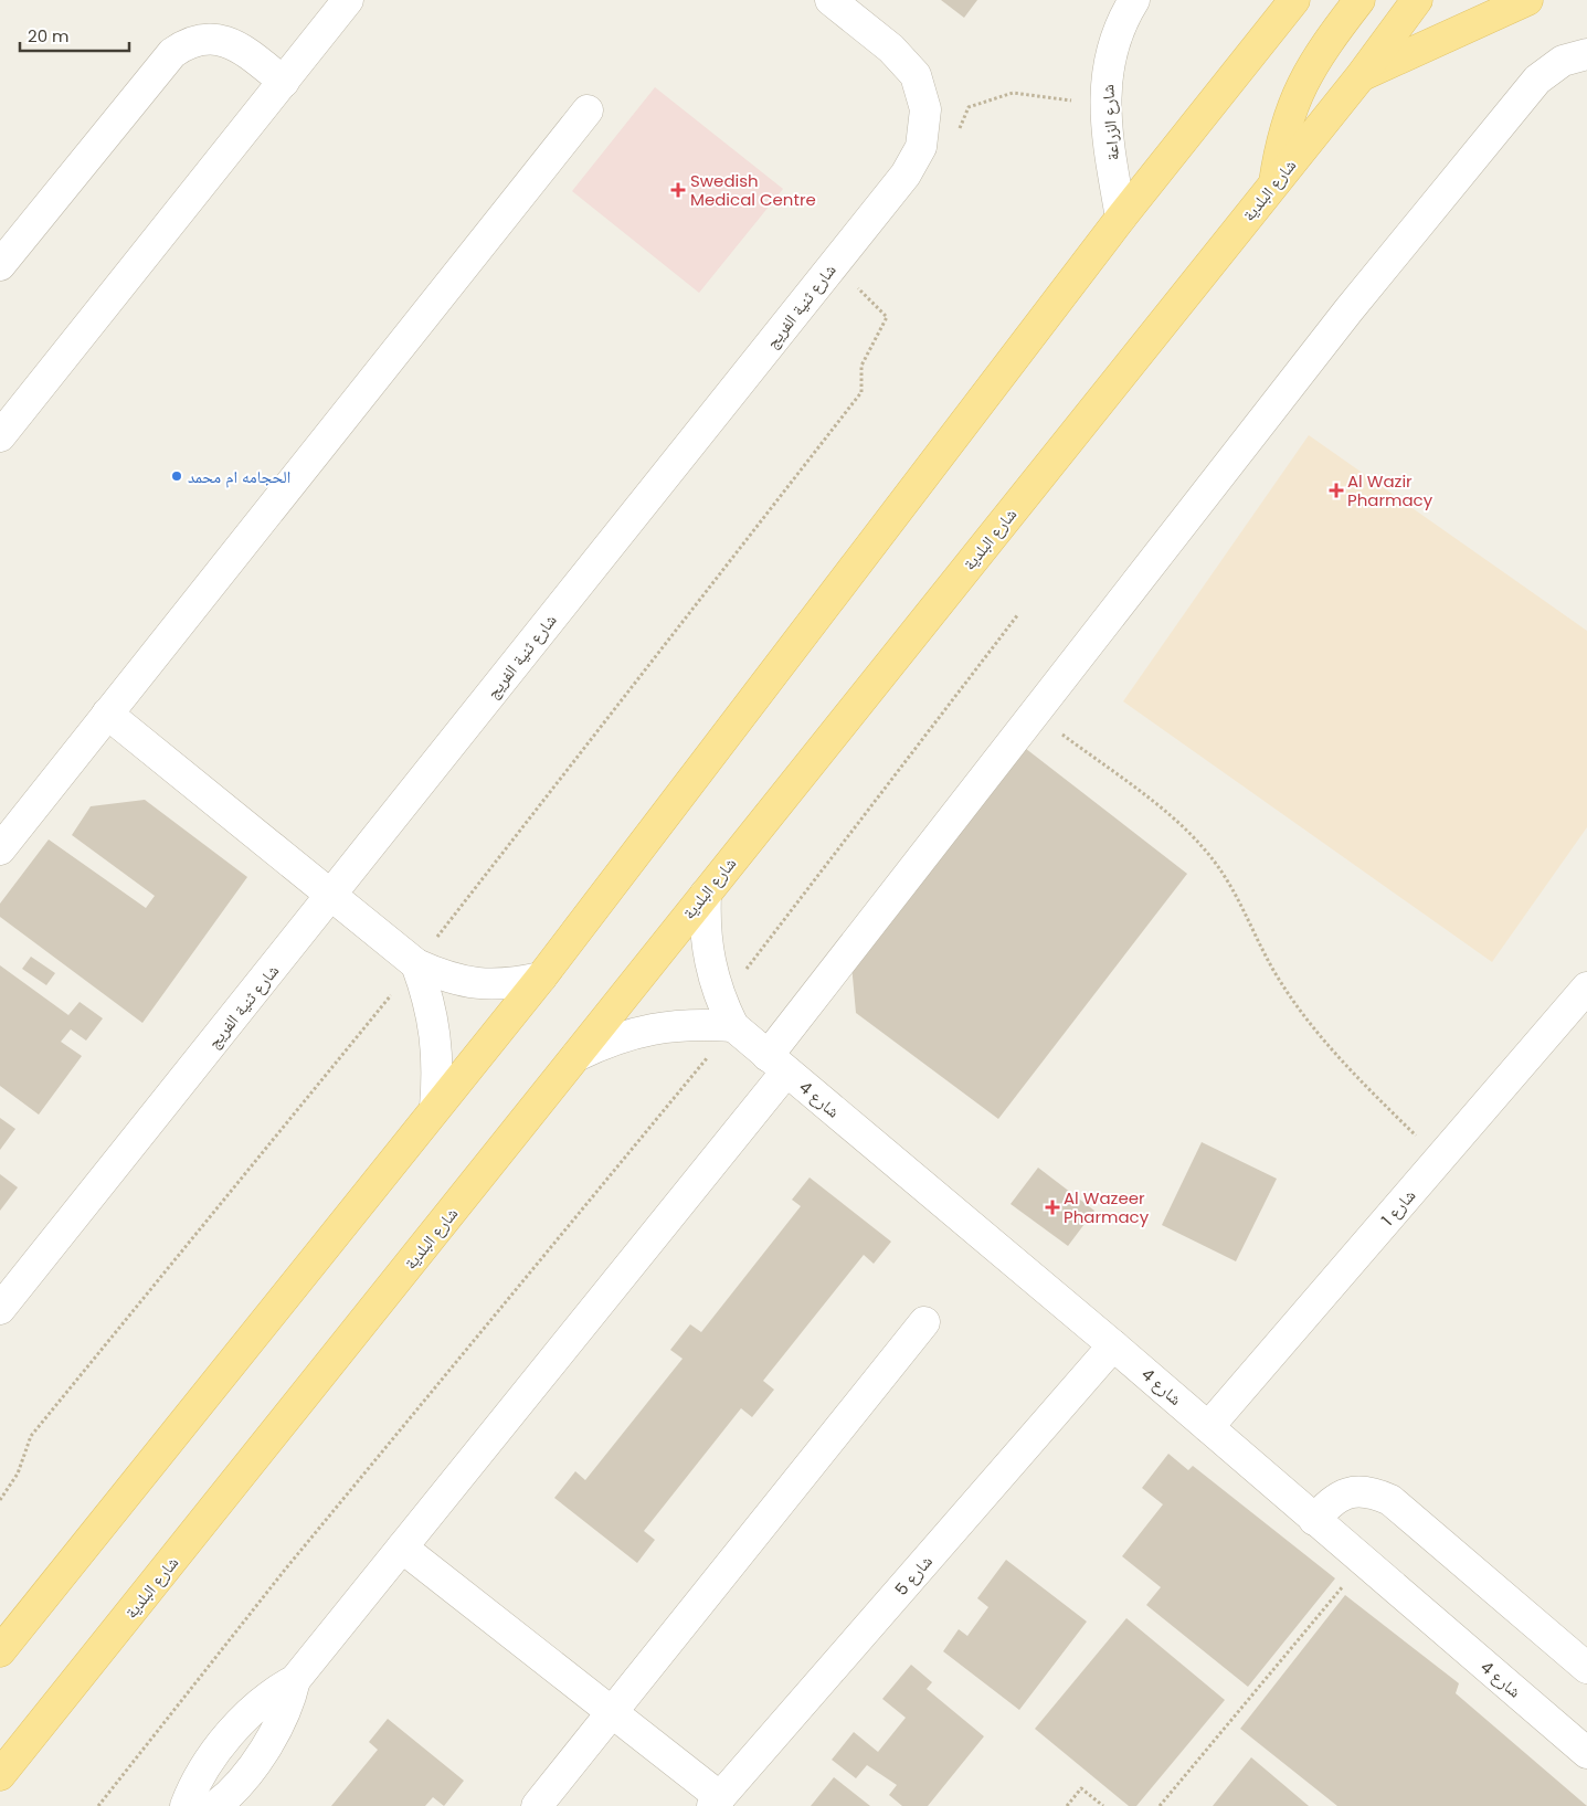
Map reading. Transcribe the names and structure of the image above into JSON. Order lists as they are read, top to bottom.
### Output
{
  "streets": {
    "main road": ["شارع البلدية"],
    "street": [
      "شارع الزراعة",
      "شارع ثنية الفريج",
      "شارع 4",
      "شارع 1",
      "شارع 5"
    ]
  },
  "crossings": [
    ["شارع البلدية", "شارع 4"],
    ["شارع 4", "شارع 1"],
    ["شارع 4", "شارع 5"]
  ],
  "places": {
    "health": ["Swedish Medical Centre", "Al Wazir Pharmacy", "Al Wazeer Pharmacy"],
    "other": ["الحجامه ام محمد"]
  },
  "scale_bar": "20 m"
}
